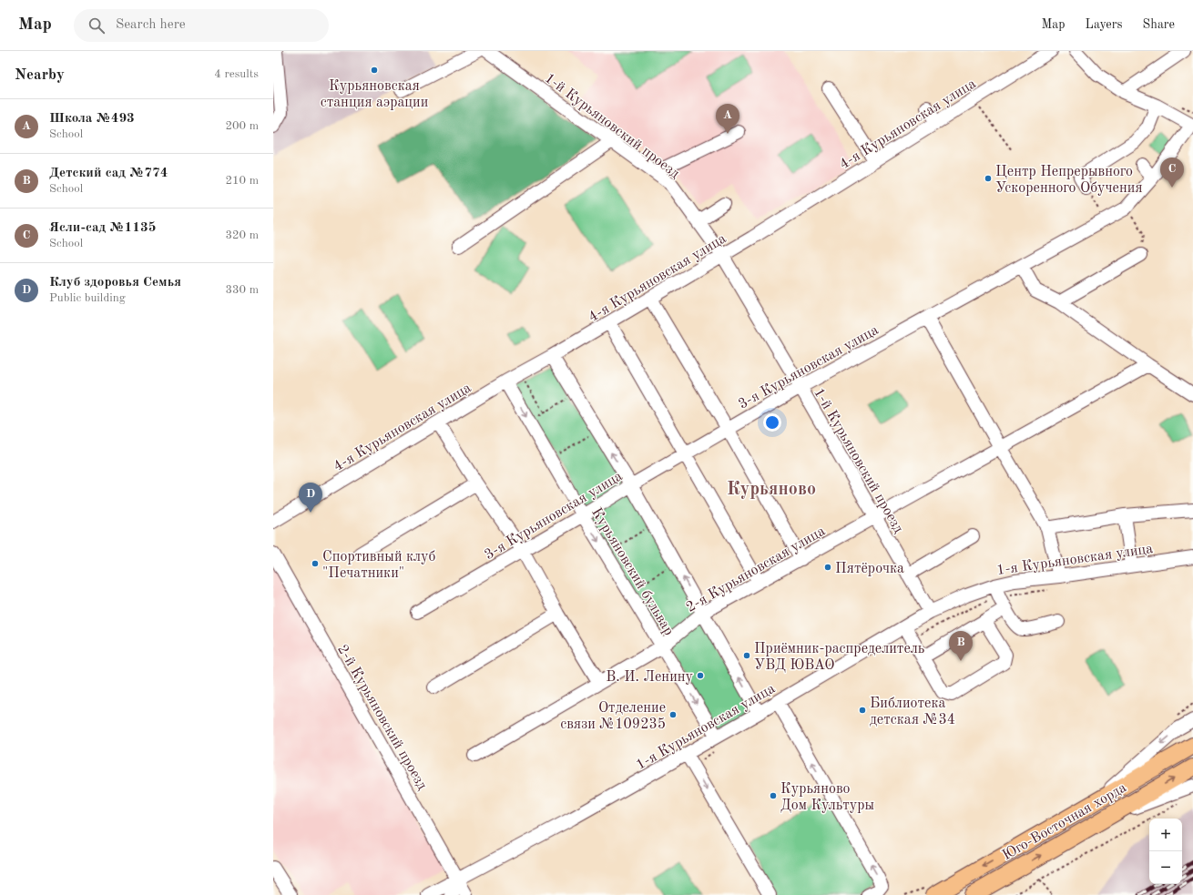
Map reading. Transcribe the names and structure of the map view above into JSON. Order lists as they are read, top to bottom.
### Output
{
  "streets": {
    "main road": ["Юго-Восточная хорда"],
    "street": [
      "4-я Курьяновская улица",
      "1-й Курьяновский проезд",
      "3-я Курьяновская улица",
      "1-я Курьяновская улица",
      "2-я Курьяновская улица",
      "Курьяновский бульвар",
      "2-й Курьяновский проезд"
    ]
  },
  "crossings": [
    ["4-я Курьяновская улица", "1-й Курьяновский проезд"],
    ["4-я Курьяновская улица", "Курьяновский бульвар"],
    ["1-й Курьяновский проезд", "3-я Курьяновская улица"],
    ["1-й Курьяновский проезд", "1-я Курьяновская улица"],
    ["1-й Курьяновский проезд", "2-я Курьяновская улица"],
    ["3-я Курьяновская улица", "Курьяновский бульвар"],
    ["1-я Курьяновская улица", "Курьяновский бульвар"],
    ["1-я Курьяновская улица", "2-й Курьяновский проезд"],
    ["2-я Курьяновская улица", "Курьяновский бульвар"]
  ],
  "districts": ["Курьяново"],
  "places": [
    "Курьяновская станция аэрации",
    "Центр Непрерывного Ускоренного Обучения",
    "Спортивный клуб \"Печатники\"",
    "Пятёрочка",
    "Приёмник-распределитель УВД ЮВАО",
    "В. И. Ленину",
    "Библиотека детская №34",
    "Отделение связи №109235",
    "Курьяново Дом Культуры"
  ],
  "page": {
    "header": "Map",
    "search": "Search here",
    "nav": ["Map", "Layers", "Share"],
    "heading": ["Nearby", "4 results"],
    "list": [
      {
        "mark": "A",
        "name": "Школа №493",
        "note": "School",
        "value": "200 m"
      },
      {
        "mark": "B",
        "name": "Детский сад №774",
        "note": "School",
        "value": "210 m"
      },
      {
        "mark": "C",
        "name": "Ясли-сад №1135",
        "note": "School",
        "value": "320 m"
      },
      {
        "mark": "D",
        "name": "Клуб здоровья Семья",
        "note": "Public building",
        "value": "330 m"
      }
    ],
    "pins": [
      "A",
      "C",
      "D",
      "B"
    ],
    "map_buttons": ["+", "−"]
  }
}
